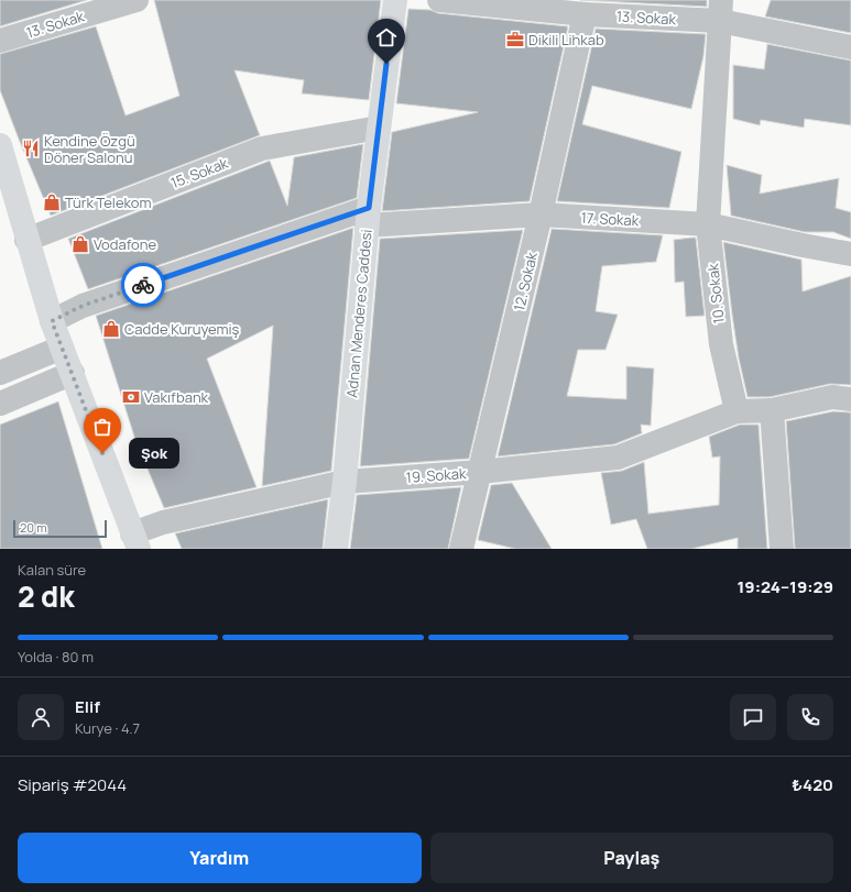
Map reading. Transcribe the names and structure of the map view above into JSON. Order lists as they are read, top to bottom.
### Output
{
  "streets": {
    "street": [
      "13. Sokak",
      "15. Sokak",
      "17. Sokak",
      "12. Sokak",
      "10. Sokak",
      "Adnan Menderes Caddesi",
      "19. Sokak"
    ]
  },
  "crossings": [
    ["13. Sokak", "12. Sokak"],
    ["13. Sokak", "10. Sokak"],
    ["15. Sokak", "Adnan Menderes Caddesi"],
    ["17. Sokak", "12. Sokak"],
    ["17. Sokak", "10. Sokak"],
    ["17. Sokak", "Adnan Menderes Caddesi"],
    ["12. Sokak", "19. Sokak"],
    ["10. Sokak", "19. Sokak"],
    ["Adnan Menderes Caddesi", "19. Sokak"]
  ],
  "places": {
    "office": ["Dikili Lihkab"],
    "restaurant": ["Kendine Özgü Döner Salonu"],
    "shop": ["Türk Telekom", "Vodafone", "Cadde Kuruyemiş"],
    "bank": ["Vakıfbank"],
    "other": ["Şok"]
  },
  "scale_bar": "20 m",
  "page": {
    "bubble": "Şok",
    "scale": "20 m",
    "heading": ["2 dk", "Kalan süre", "19:24–19:29"],
    "panel": [
      "Elif",
      "Kurye · 4.7",
      "Sipariş #2044",
      "₺420"
    ],
    "bar": "Yolda · 80 m",
    "buttons": ["Yardım", "Paylaş"]
  }
}
